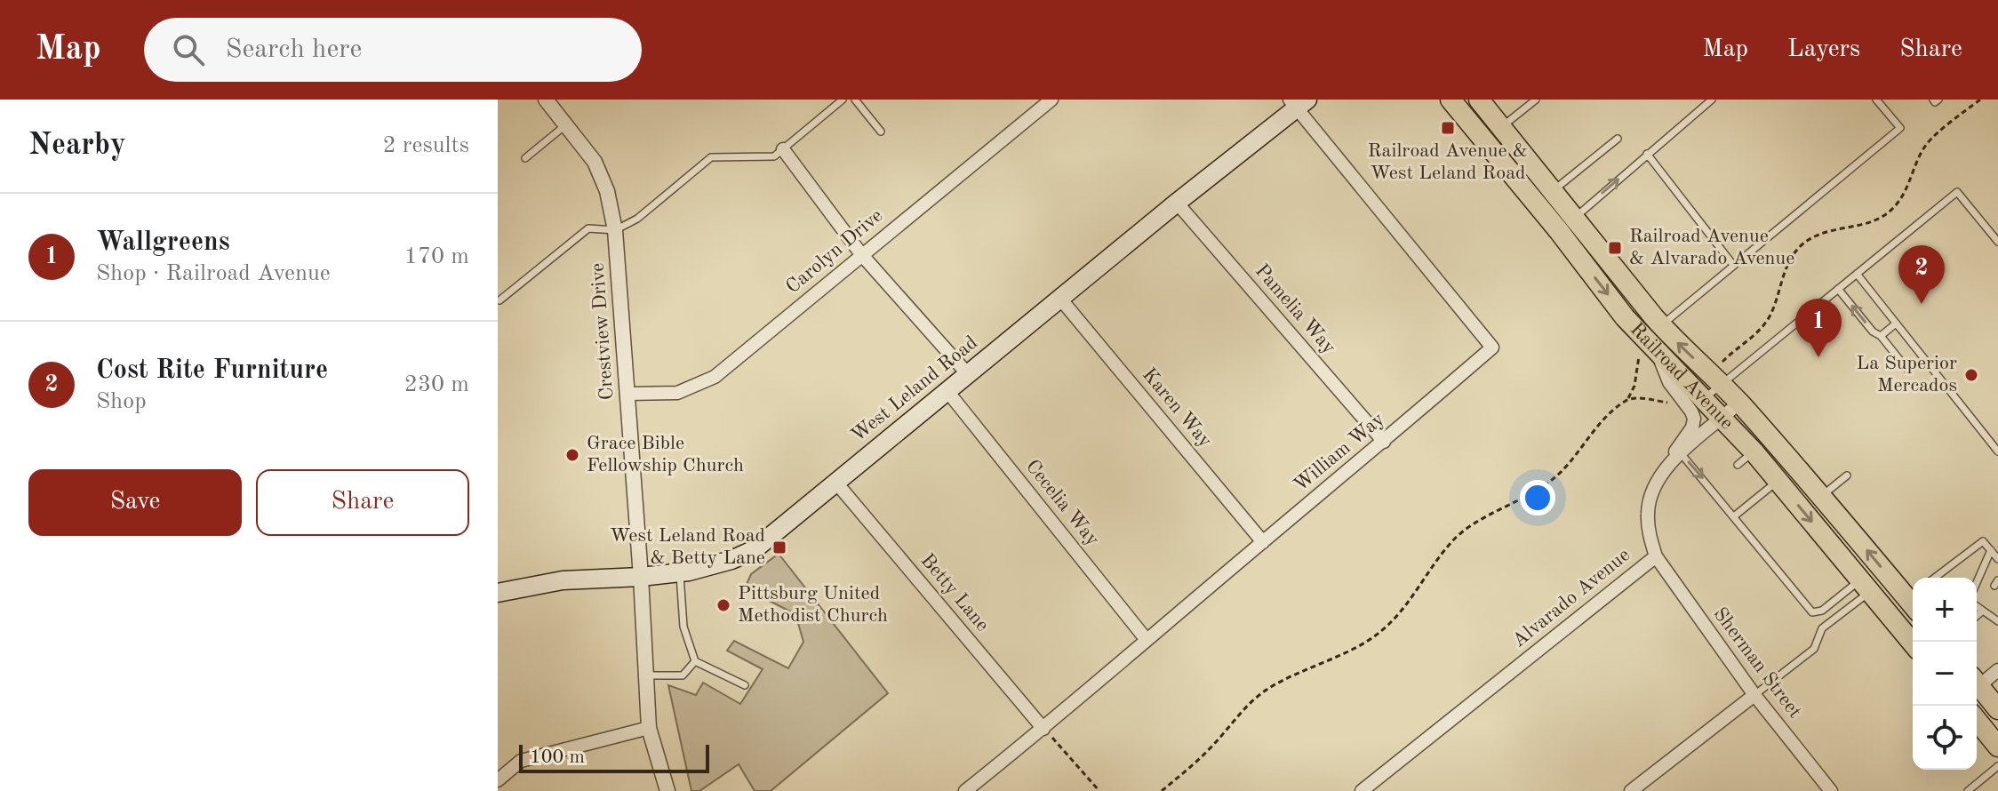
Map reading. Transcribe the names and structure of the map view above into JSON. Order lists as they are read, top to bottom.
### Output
{
  "streets": {
    "highway": ["Railroad Avenue"],
    "main road": ["West Leland Road"],
    "street": [
      "Carolyn Drive",
      "Pamelia Way",
      "Crestview Drive",
      "Karen Way",
      "William Way",
      "Cecelia Way",
      "Betty Lane",
      "Alvarado Avenue",
      "Sherman Street"
    ]
  },
  "crossings": [
    ["Carolyn Drive", "Crestview Drive"],
    ["Pamelia Way", "West Leland Road"],
    ["Pamelia Way", "William Way"],
    ["Crestview Drive", "West Leland Road"],
    ["Railroad Avenue", "Alvarado Avenue"],
    ["West Leland Road", "Karen Way"],
    ["West Leland Road", "William Way"],
    ["West Leland Road", "Cecelia Way"],
    ["West Leland Road", "Betty Lane"],
    ["Karen Way", "William Way"],
    ["William Way", "Cecelia Way"],
    ["William Way", "Betty Lane"],
    ["Alvarado Avenue", "Sherman Street"]
  ],
  "places": {
    "transit": ["Railroad Avenue & West Leland Road", "Railroad Avenue & Alvarado Avenue", "West Leland Road & Betty Lane"],
    "other": ["La Superior Mercados", "Grace Bible Fellowship Church", "Pittsburg United Methodist Church"]
  },
  "scale_bar": "100 m",
  "page": {
    "header": "Map",
    "search": "Search here",
    "nav": ["Map", "Layers", "Share"],
    "heading": ["Nearby", "2 results"],
    "list": [
      {
        "mark": "1",
        "name": "Wallgreens",
        "note": "Shop · Railroad Avenue",
        "value": "170 m"
      },
      {
        "mark": "2",
        "name": "Cost Rite Furniture",
        "note": "Shop",
        "value": "230 m"
      }
    ],
    "pins": ["2", "1"],
    "buttons": ["Save", "Share"],
    "map_buttons": ["+", "−"],
    "scale": "100 m"
  }
}
